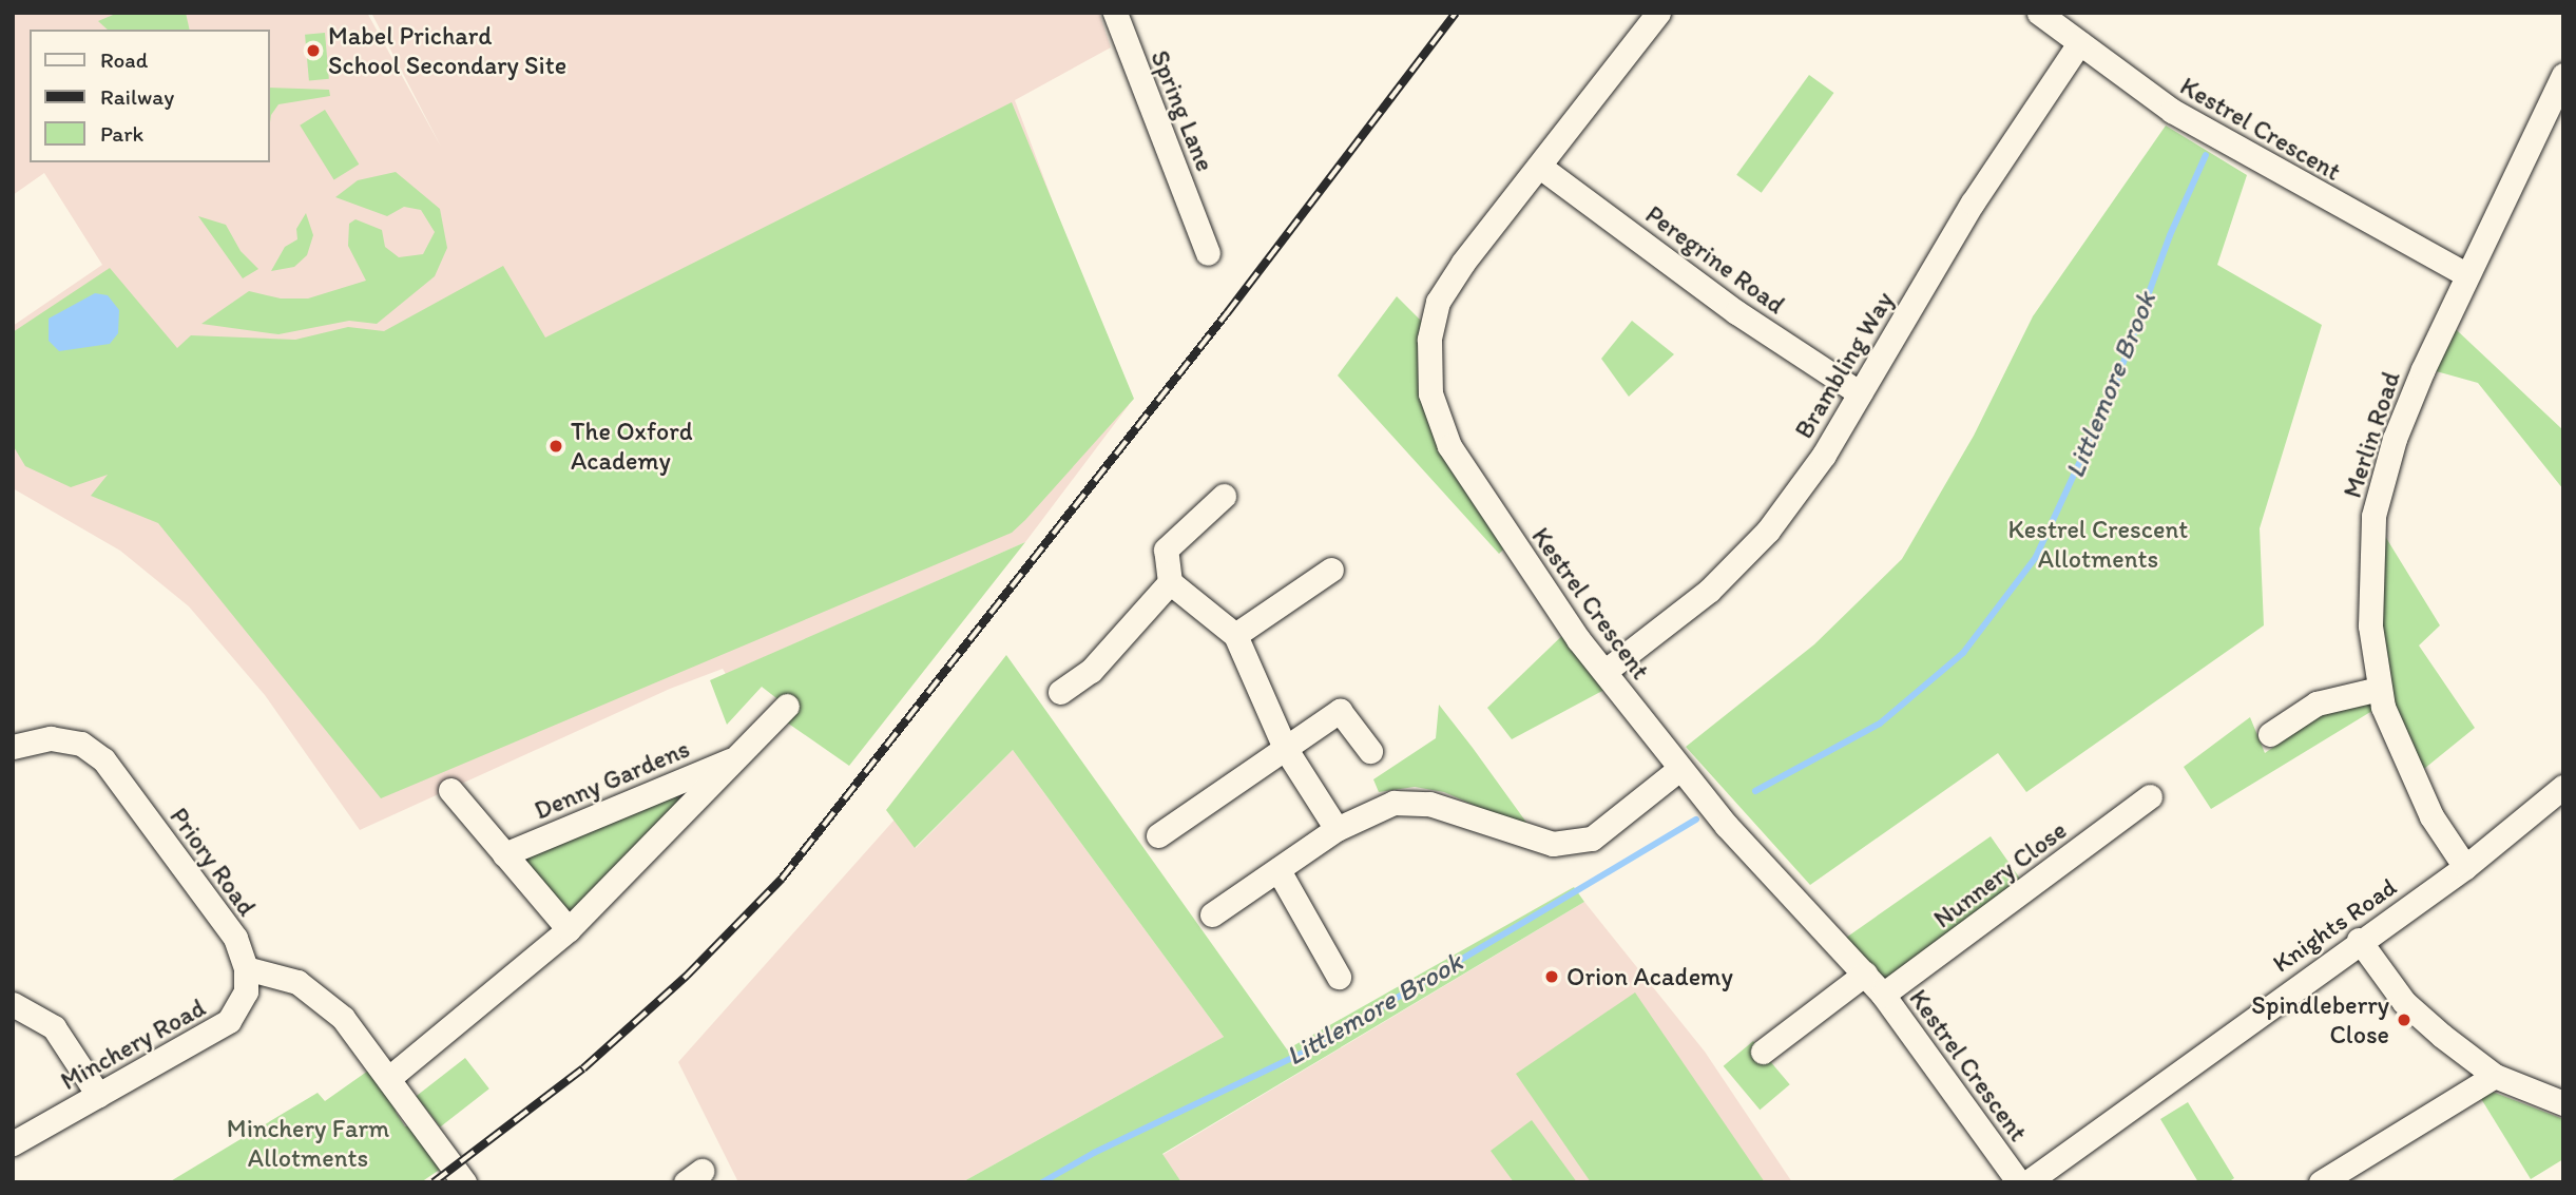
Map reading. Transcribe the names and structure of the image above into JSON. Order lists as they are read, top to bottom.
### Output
{
  "streets": {
    "street": [
      "Spring Lane",
      "Kestrel Crescent",
      "Peregrine Road",
      "Brambling Way",
      "Merlin Road",
      "Denny Gardens",
      "Priory Road",
      "Nunnery Close",
      "Knights Road",
      "Minchery Road"
    ]
  },
  "crossings": [
    ["Kestrel Crescent", "Peregrine Road"],
    ["Kestrel Crescent", "Brambling Way"],
    ["Kestrel Crescent", "Merlin Road"],
    ["Kestrel Crescent", "Nunnery Close"],
    ["Peregrine Road", "Brambling Way"],
    ["Merlin Road", "Knights Road"],
    ["Priory Road", "Minchery Road"]
  ],
  "water": ["Littlemore Brook"],
  "parks": ["Kestrel Crescent Allotments", "Minchery Farm Allotments"],
  "places": [
    "Mabel Prichard School Secondary Site",
    "The Oxford Academy",
    "Orion Academy",
    "Spindleberry Close"
  ],
  "legend": ["Road", "Railway", "Park"]
}
